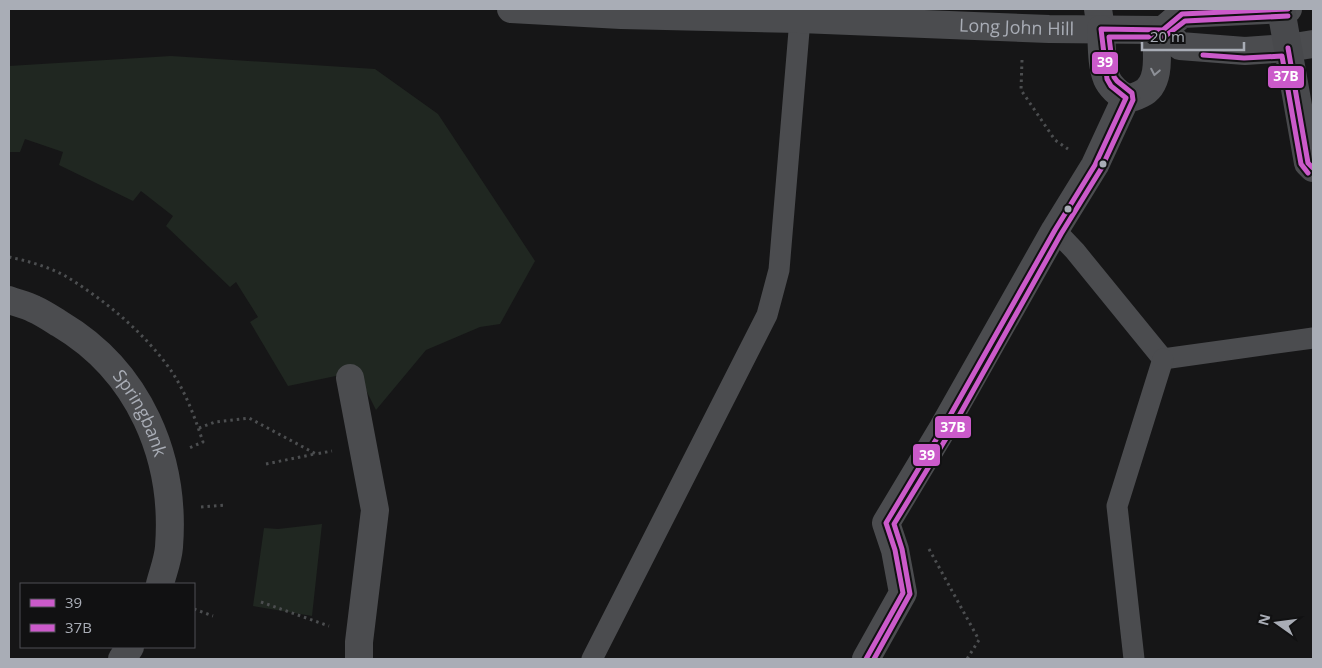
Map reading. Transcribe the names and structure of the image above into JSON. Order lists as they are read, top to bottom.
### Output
{
  "streets": {
    "street": ["Long John Hill", "Springbank"]
  },
  "lines": ["transit line 39", "transit line 37B"],
  "legend": ["39", "37B"],
  "scale_bar": "20 m",
  "north": "left"
}
